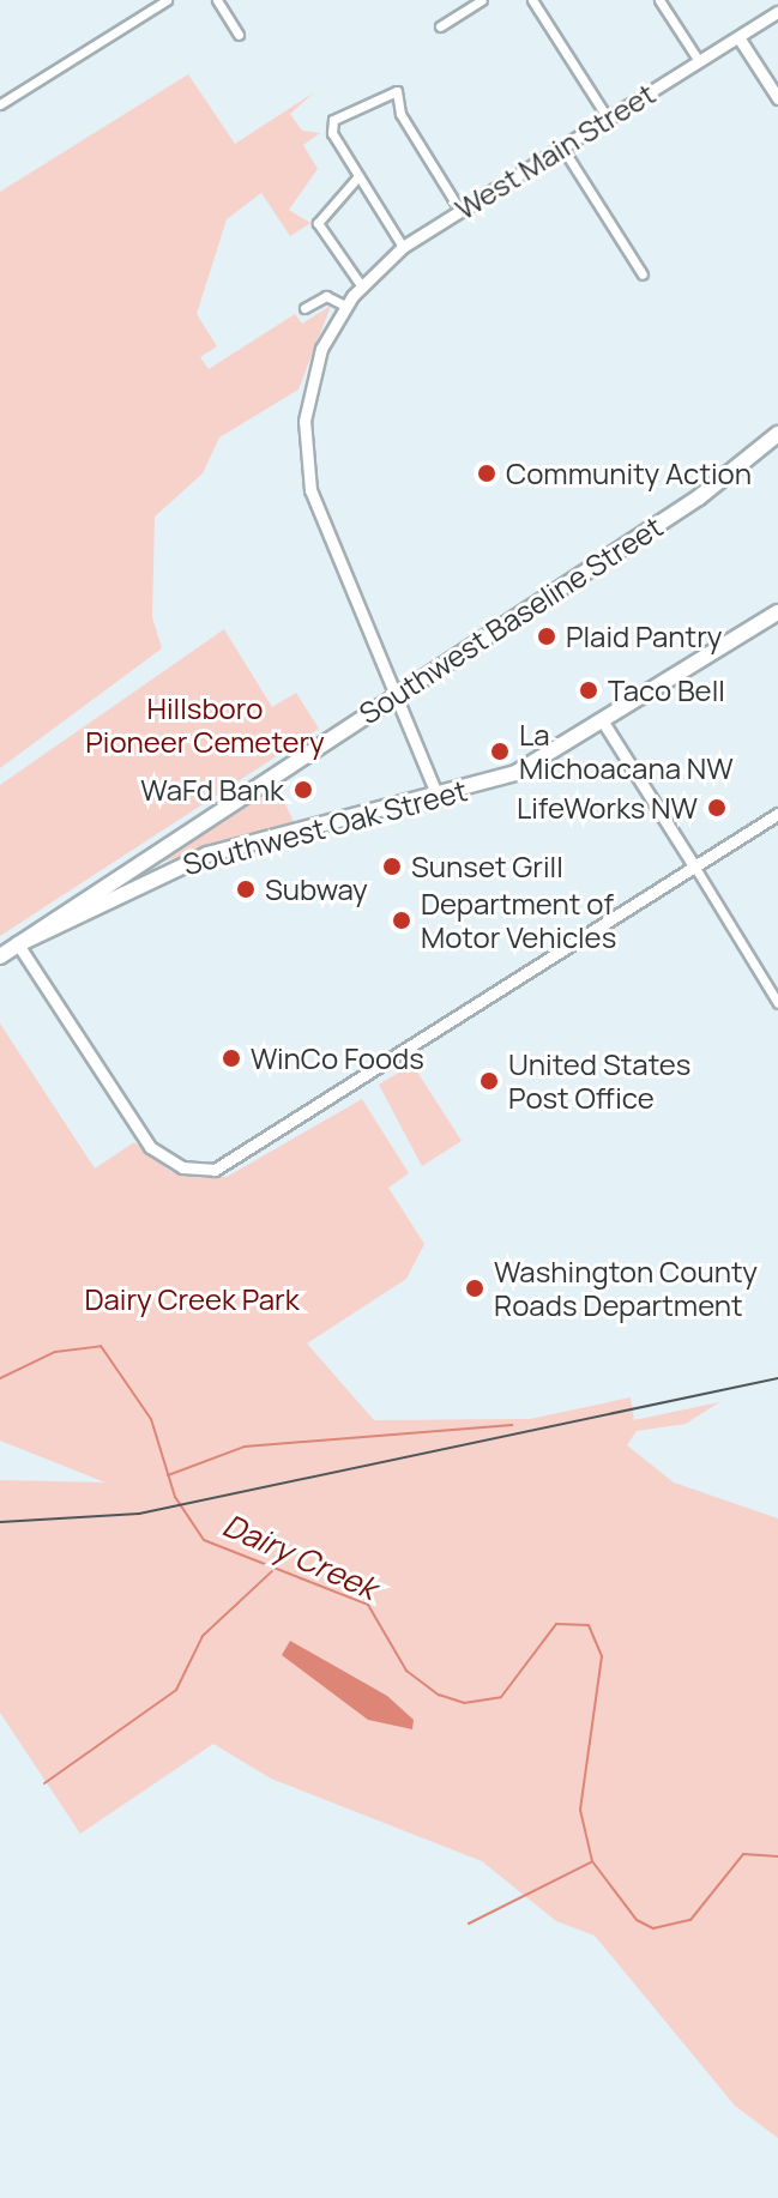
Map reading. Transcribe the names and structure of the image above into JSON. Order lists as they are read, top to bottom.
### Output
{
  "streets": {
    "highway": ["Southwest Baseline Street", "Southwest Oak Street"],
    "street": ["West Main Street"]
  },
  "crossings": [
    ["West Main Street", "Southwest Baseline Street"],
    ["West Main Street", "Southwest Oak Street"],
    ["Southwest Baseline Street", "Southwest Oak Street"]
  ],
  "water": ["Dairy Creek"],
  "parks": ["Hillsboro Pioneer Cemetery", "Dairy Creek Park"],
  "places": [
    "Community Action",
    "Plaid Pantry",
    "Taco Bell",
    "La Michoacana NW",
    "WaFd Bank",
    "LifeWorks NW",
    "Sunset Grill",
    "Subway",
    "Department of Motor Vehicles",
    "WinCo Foods",
    "United States Post Office",
    "Washington County Roads Department"
  ]
}
